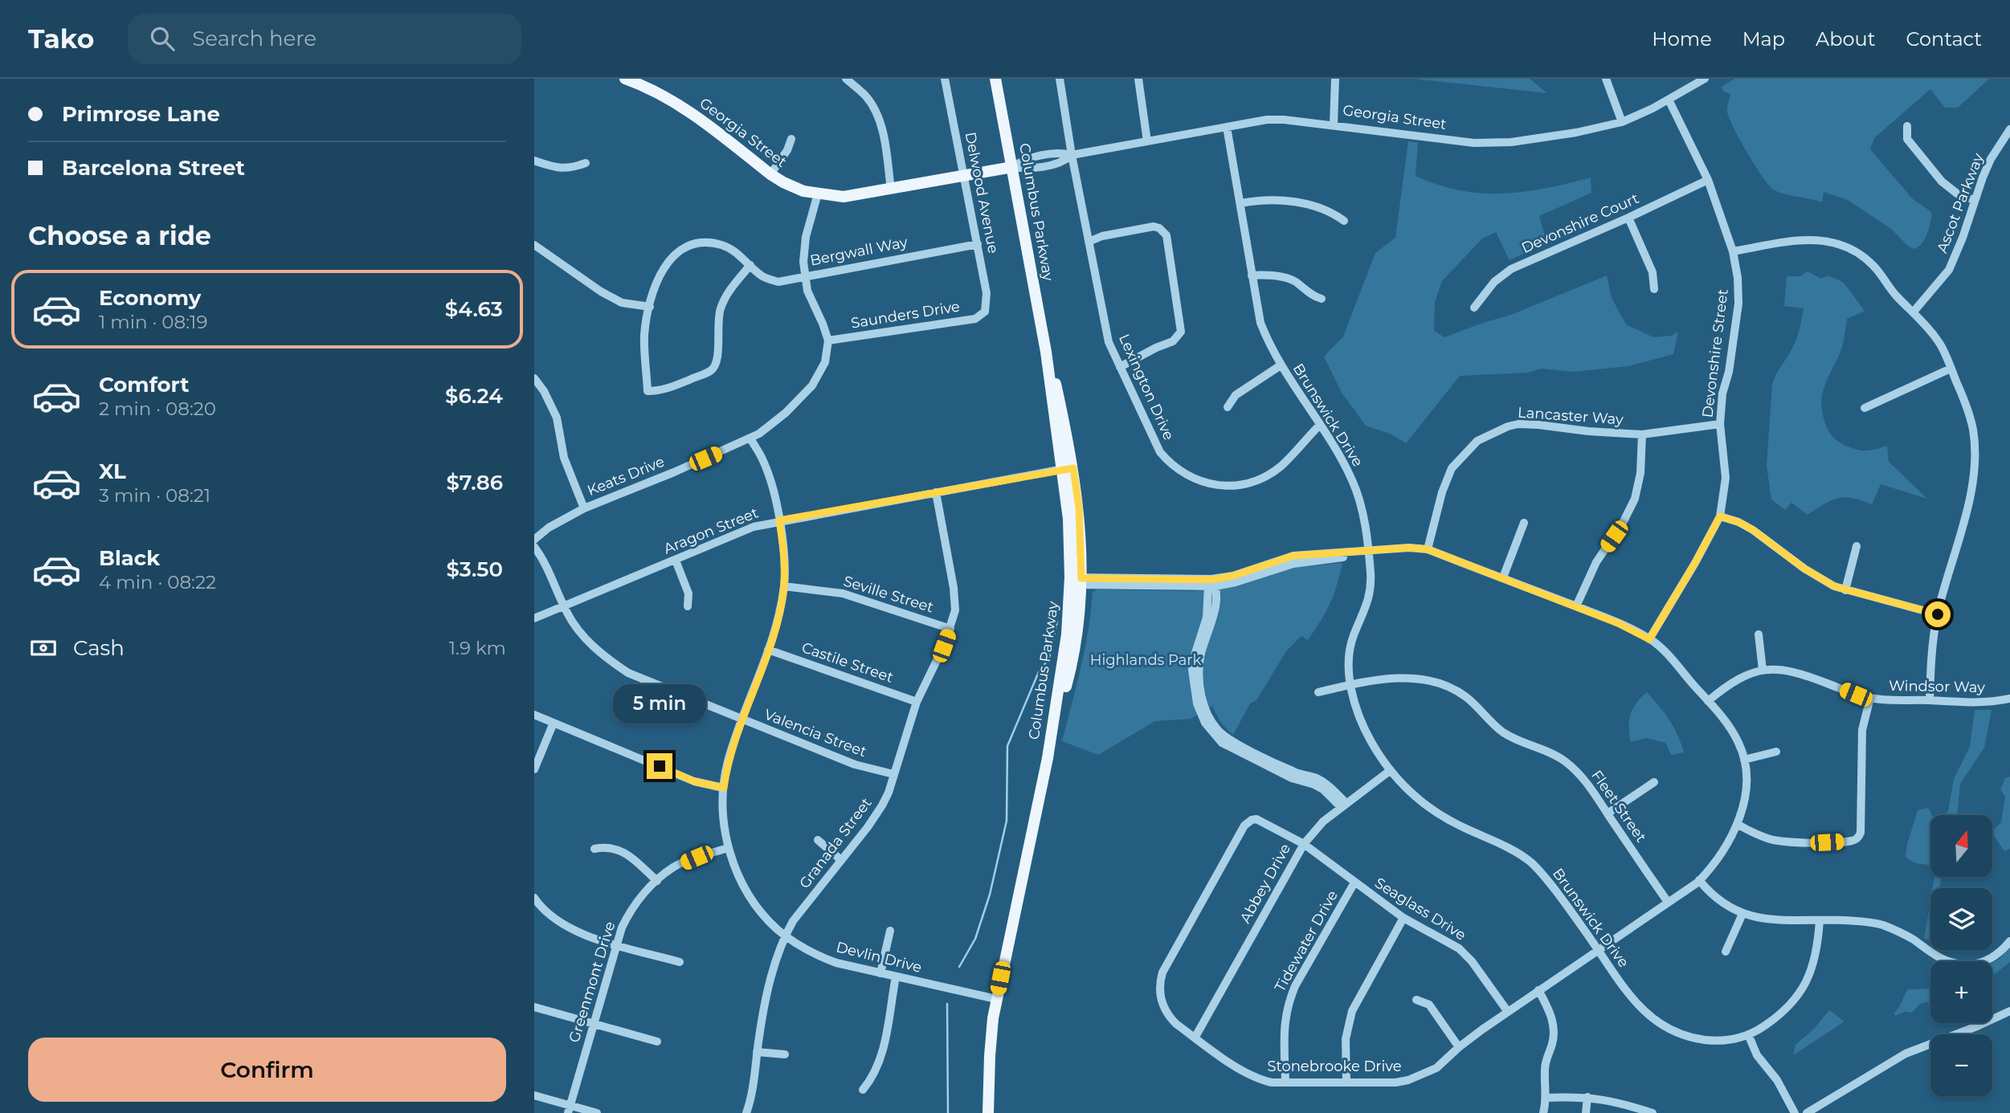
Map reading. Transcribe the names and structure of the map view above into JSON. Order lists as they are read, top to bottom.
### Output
{
  "streets": {
    "main road": ["Georgia Street", "Columbus Parkway"],
    "street": [
      "Delwood Avenue",
      "Ascot Parkway",
      "Devonshire Court",
      "Bergwall Way",
      "Saunders Drive",
      "Devonshire Street",
      "Lexington Drive",
      "Brunswick Drive",
      "Lancaster Way",
      "Keats Drive",
      "Aragon Street",
      "Seville Street",
      "Castile Street",
      "Windsor Way",
      "Valencia Street",
      "Fleet Street",
      "Granada Street",
      "Abbey Drive",
      "Seaglass Drive",
      "Tidewater Drive",
      "Devlin Drive",
      "Greenmont Drive",
      "Stonebrooke Drive"
    ]
  },
  "crossings": [
    ["Georgia Street", "Delwood Avenue"],
    ["Georgia Street", "Columbus Parkway"],
    ["Georgia Street", "Devonshire Street"],
    ["Georgia Street", "Lexington Drive"],
    ["Georgia Street", "Brunswick Drive"],
    ["Delwood Avenue", "Bergwall Way"],
    ["Delwood Avenue", "Saunders Drive"],
    ["Columbus Parkway", "Aragon Street"],
    ["Columbus Parkway", "Devlin Drive"],
    ["Columbus Parkway", "Stonebrooke Drive"],
    ["Devonshire Court", "Devonshire Street"],
    ["Saunders Drive", "Keats Drive"],
    ["Devonshire Street", "Lancaster Way"],
    ["Devonshire Street", "Stonebrooke Drive"],
    ["Lexington Drive", "Brunswick Drive"],
    ["Brunswick Drive", "Fleet Street"],
    ["Brunswick Drive", "Abbey Drive"],
    ["Brunswick Drive", "Stonebrooke Drive"],
    ["Lancaster Way", "Stonebrooke Drive"],
    ["Keats Drive", "Devlin Drive"],
    ["Aragon Street", "Valencia Street"],
    ["Aragon Street", "Granada Street"],
    ["Aragon Street", "Devlin Drive"],
    ["Seville Street", "Granada Street"],
    ["Seville Street", "Devlin Drive"],
    ["Castile Street", "Granada Street"],
    ["Castile Street", "Devlin Drive"],
    ["Windsor Way", "Stonebrooke Drive"],
    ["Valencia Street", "Granada Street"],
    ["Valencia Street", "Devlin Drive"],
    ["Fleet Street", "Stonebrooke Drive"],
    ["Granada Street", "Devlin Drive"],
    ["Abbey Drive", "Seaglass Drive"],
    ["Abbey Drive", "Stonebrooke Drive"],
    ["Seaglass Drive", "Tidewater Drive"],
    ["Seaglass Drive", "Stonebrooke Drive"],
    ["Tidewater Drive", "Stonebrooke Drive"],
    ["Devlin Drive", "Greenmont Drive"]
  ],
  "parks": ["Highlands Park"],
  "north": "top",
  "page": {
    "header": "Tako",
    "search": "Search here",
    "nav": [
      "Home",
      "Map",
      "About",
      "Contact"
    ],
    "banner": ["Primrose Lane", "Barcelona Street"],
    "heading": "Choose a ride",
    "list": [
      {
        "name": "Economy",
        "note": "1 min · 08:19",
        "value": "$4.63"
      },
      {
        "name": "Comfort",
        "note": "2 min · 08:20",
        "value": "$6.24"
      },
      {
        "name": "XL",
        "note": "3 min · 08:21",
        "value": "$7.86"
      },
      {
        "name": "Black",
        "note": "4 min · 08:22",
        "value": "$3.50"
      }
    ],
    "pay": ["Cash", "1.9 km"],
    "bubble": "5 min",
    "map_buttons": ["+", "−"],
    "buttons": "Confirm"
  }
}
